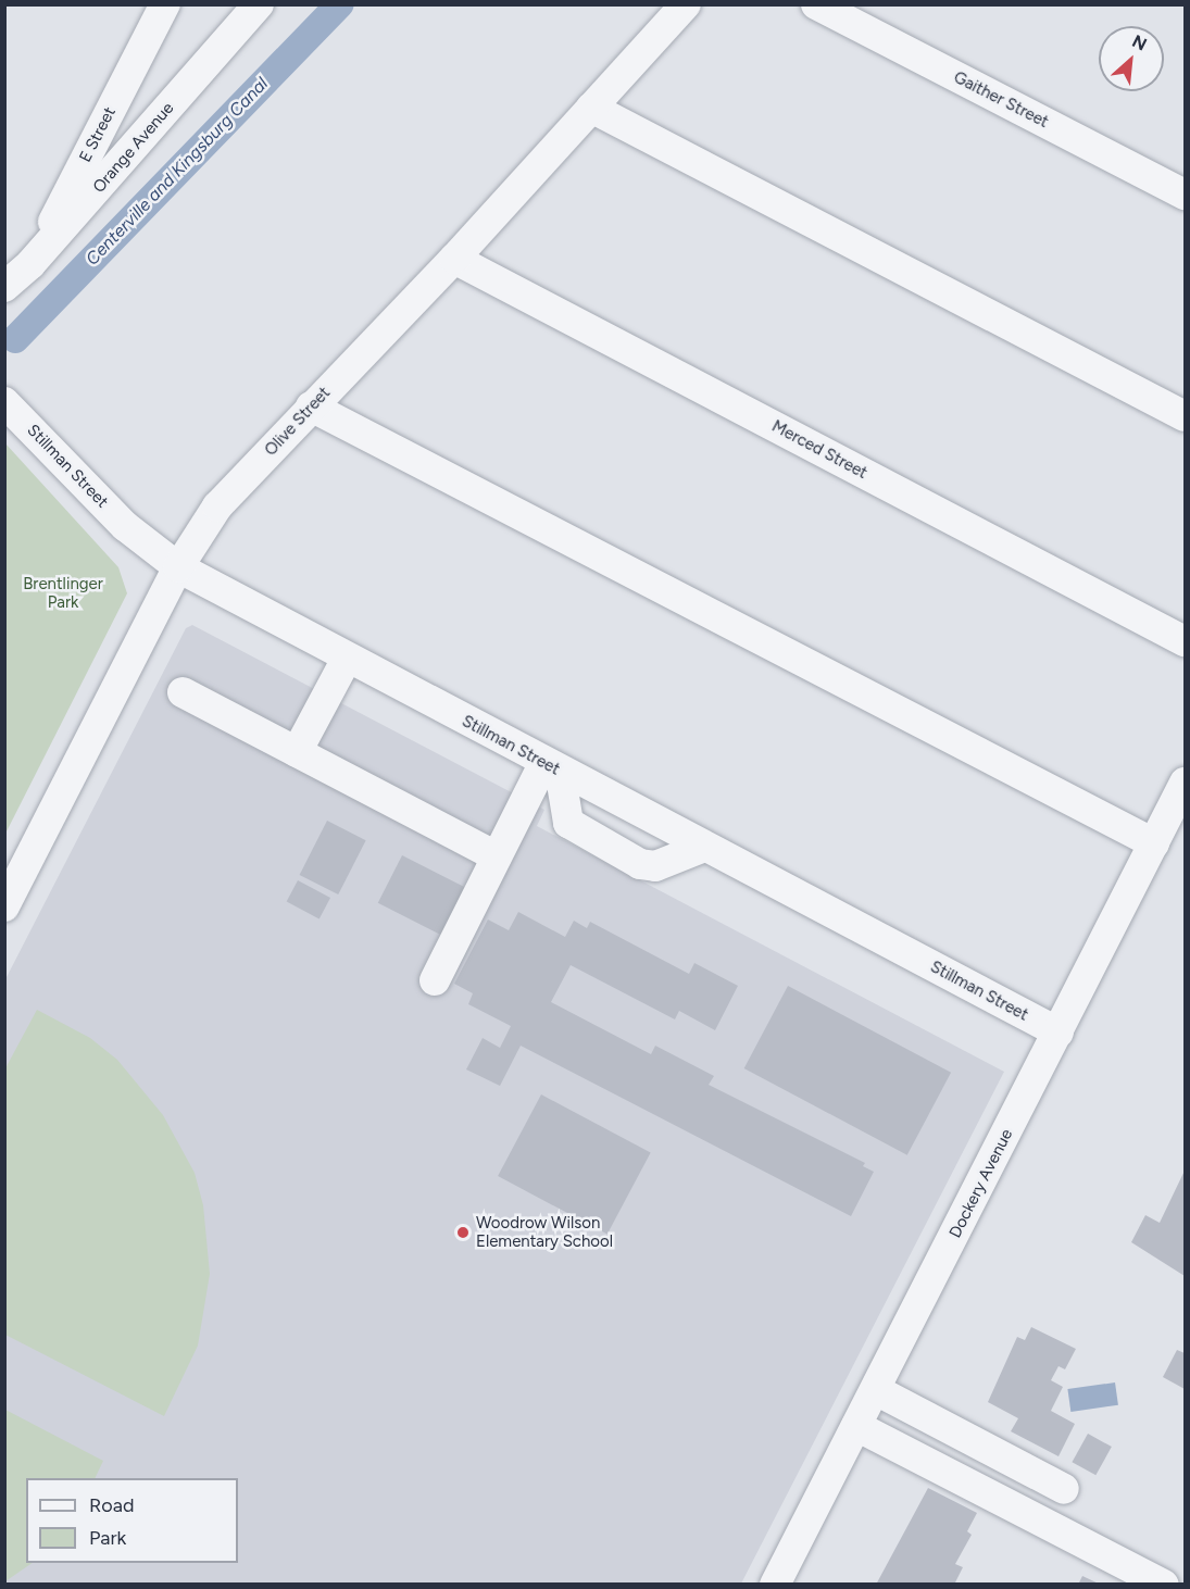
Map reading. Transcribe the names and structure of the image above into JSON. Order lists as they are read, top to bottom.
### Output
{
  "streets": {
    "street": [
      "Gaither Street",
      "E Street",
      "Orange Avenue",
      "Olive Street",
      "Merced Street",
      "Stillman Street",
      "Dockery Avenue"
    ]
  },
  "crossings": [
    ["E Street", "Orange Avenue"],
    ["Olive Street", "Merced Street"],
    ["Olive Street", "Stillman Street"],
    ["Stillman Street", "Dockery Avenue"]
  ],
  "water": ["Centerville and Kingsburg Canal"],
  "parks": ["Brentlinger Park"],
  "places": ["Woodrow Wilson Elementary School"],
  "legend": ["Road", "Park"],
  "north": "top right"
}
